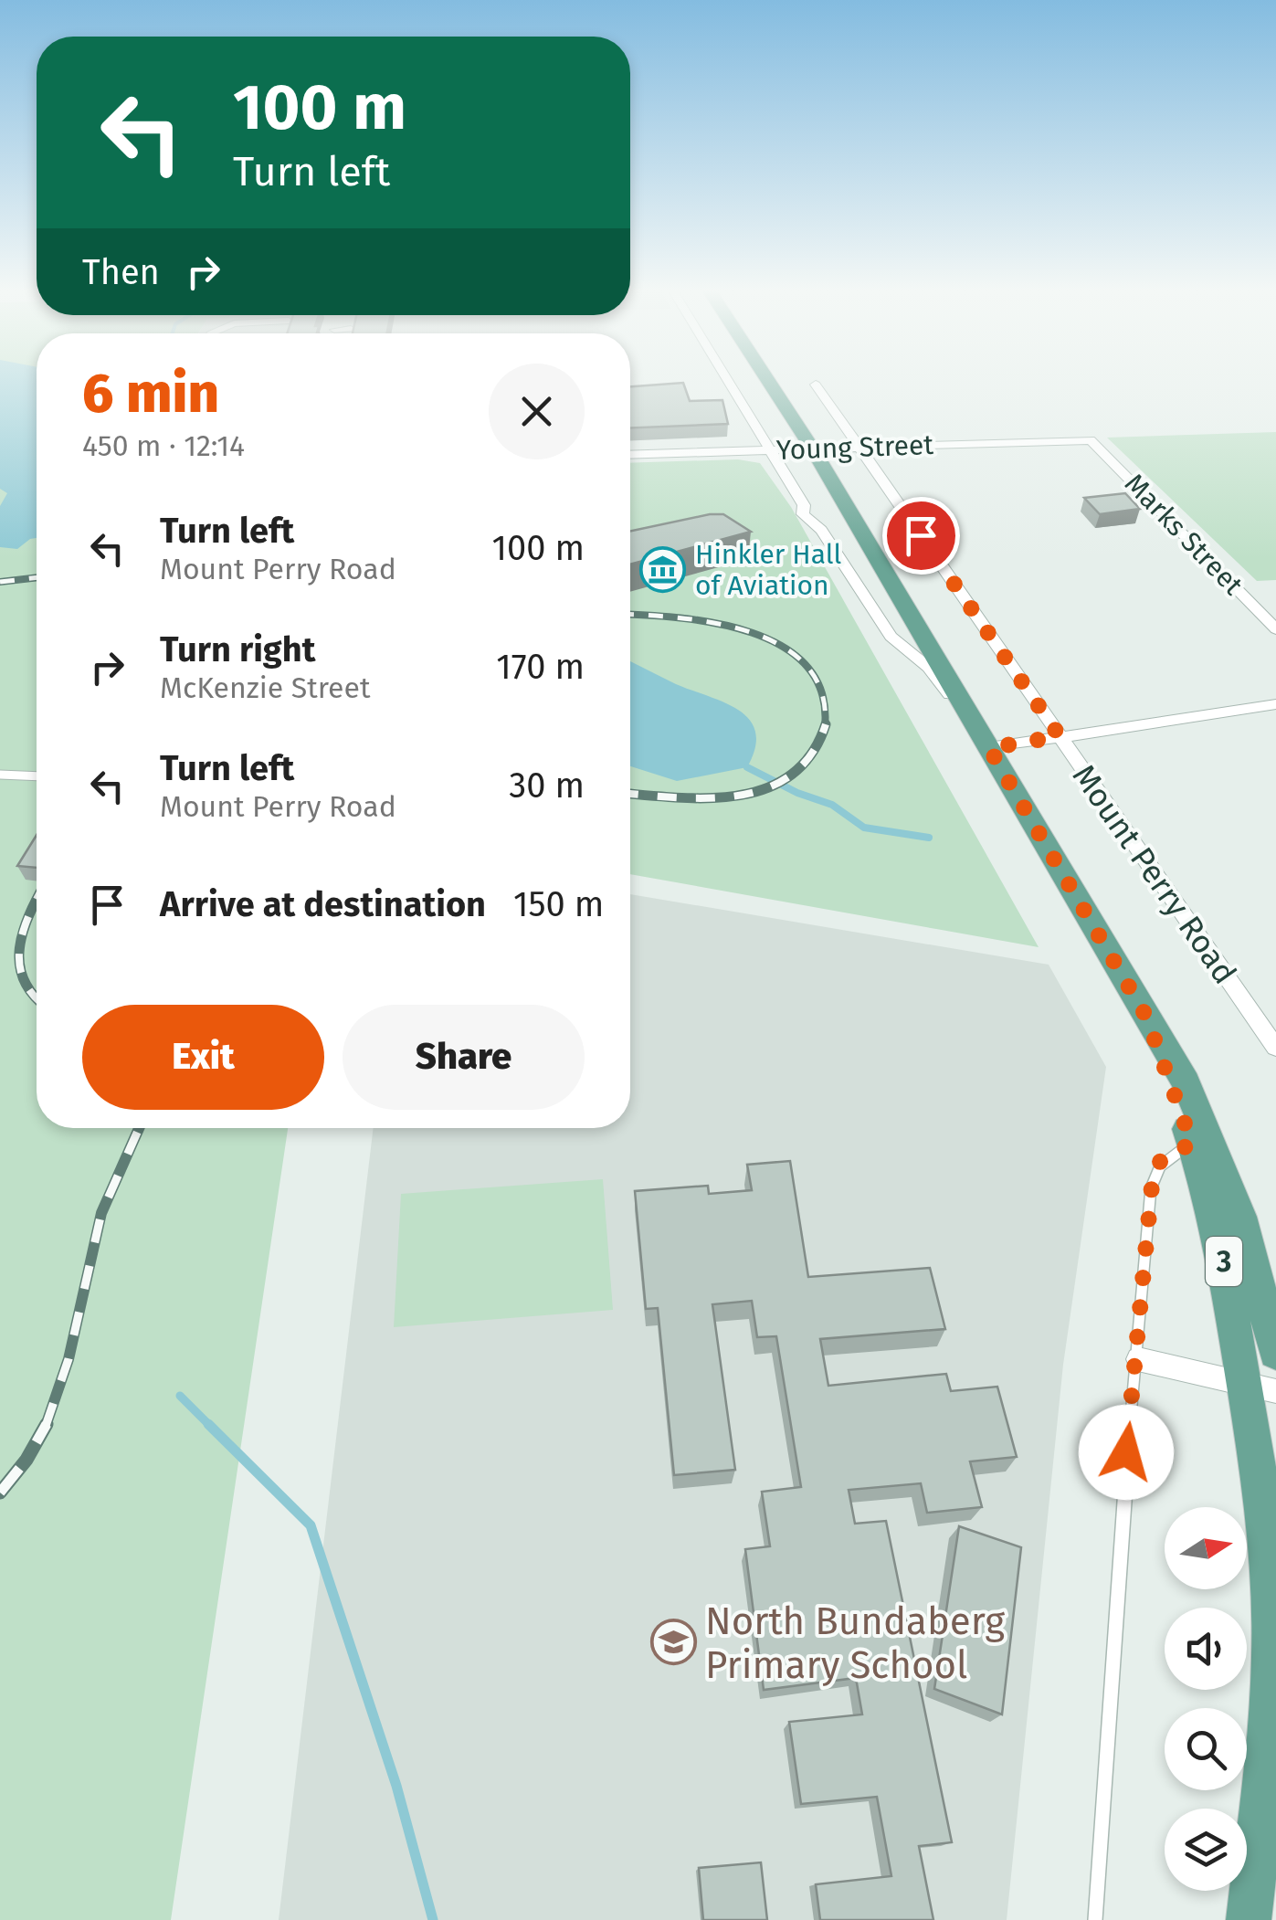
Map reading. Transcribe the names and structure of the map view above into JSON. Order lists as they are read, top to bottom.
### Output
{
  "streets": {
    "main road": ["3"],
    "street": ["Young Street", "Marks Street", "Mount Perry Road"]
  },
  "crossings": [
    ["Young Street", "Marks Street"],
    ["Young Street", "Mount Perry Road"],
    ["Young Street", "3"]
  ],
  "places": {
    "museum": ["Hinkler Hall of Aviation"],
    "school or university": ["North Bundaberg Primary School"]
  },
  "north": "right",
  "page": {
    "turn": ["100 m", "Turn left"],
    "then": "Then",
    "heading": ["6 min", "450 m · 12:14"],
    "list": [
      {
        "name": "Turn left",
        "note": "Mount Perry Road",
        "value": "100 m"
      },
      {
        "name": "Turn right",
        "note": "McKenzie Street",
        "value": "170 m"
      },
      {
        "name": "Turn left",
        "note": "Mount Perry Road",
        "value": "30 m"
      },
      {
        "name": "Arrive at destination",
        "value": "150 m"
      }
    ],
    "buttons": ["Exit", "Share"]
  }
}
